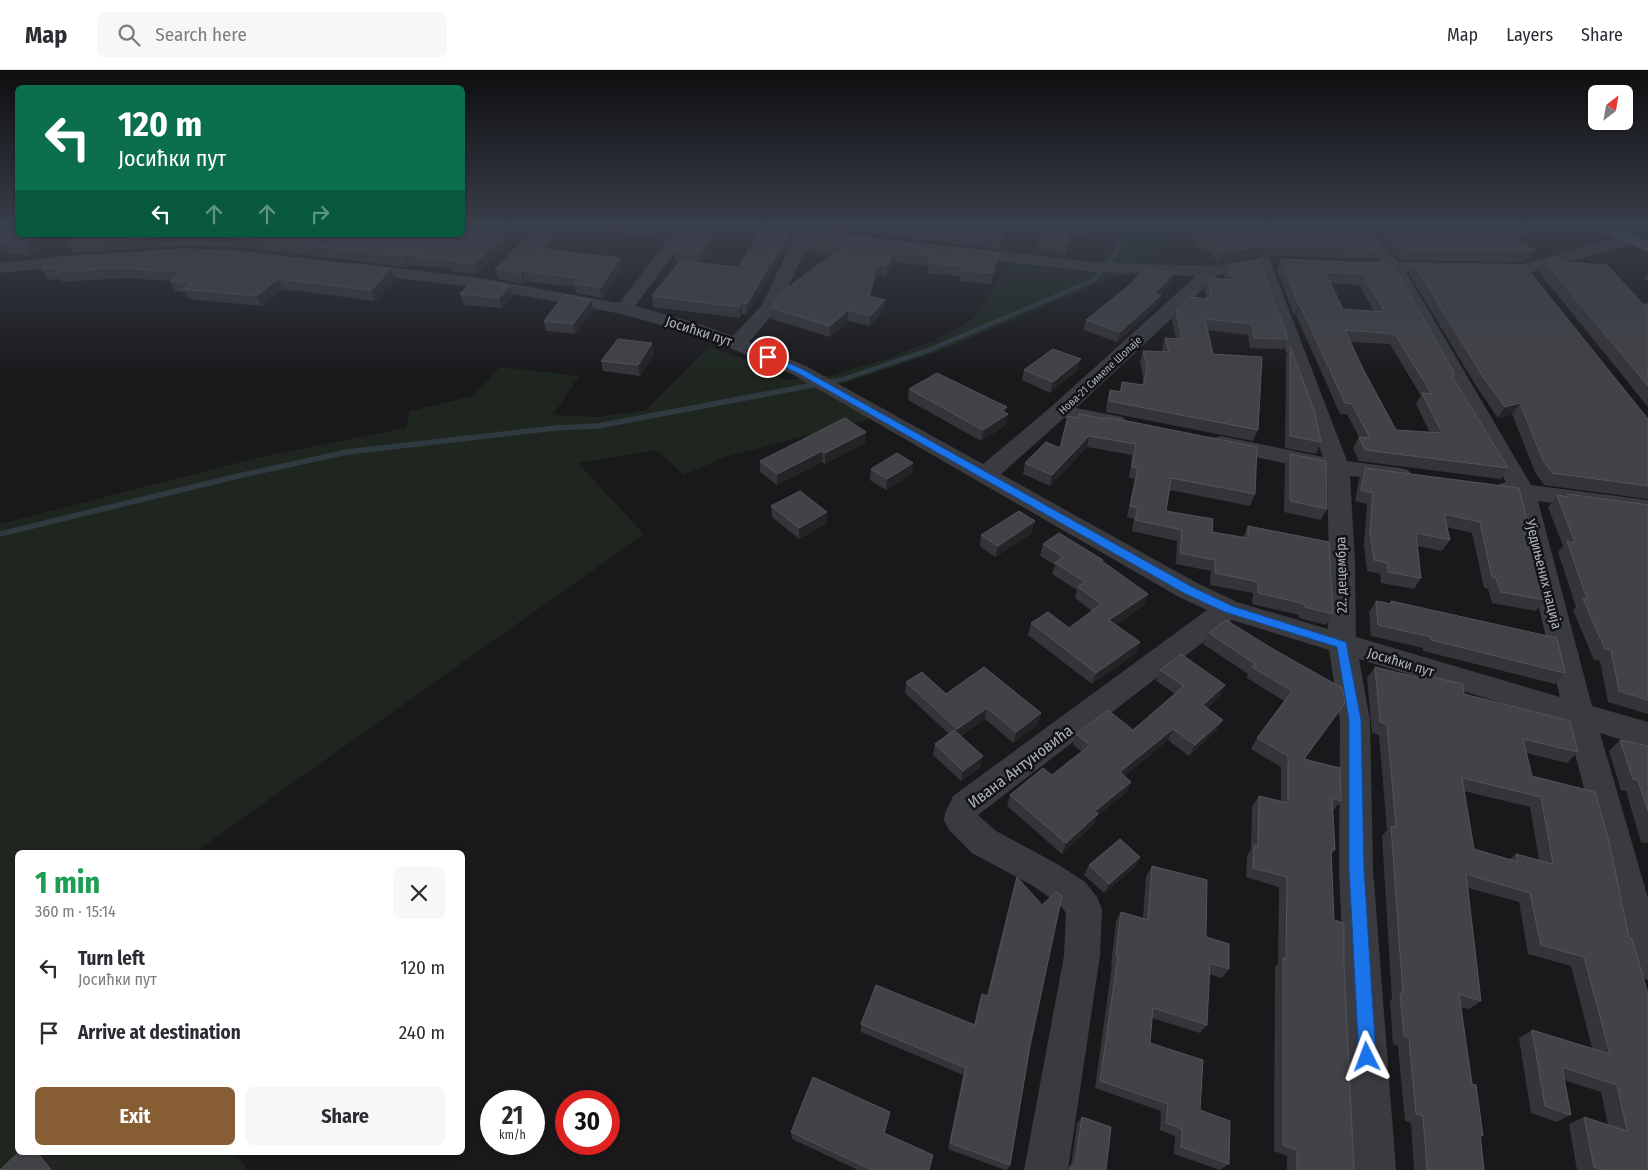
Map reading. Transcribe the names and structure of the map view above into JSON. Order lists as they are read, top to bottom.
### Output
{
  "streets": {
    "street": [
      "Јосићки пут",
      "Нова-21 Симеле Шолаје",
      "Уједињених нација",
      "22. децембра",
      "Ивана Антуновића"
    ]
  },
  "crossings": [
    ["Јосићки пут", "Нова-21 Симеле Шолаје"],
    ["Јосићки пут", "Уједињених нација"],
    ["Јосићки пут", "22. децембра"],
    ["Јосићки пут", "Ивана Антуновића"]
  ],
  "north": "top right",
  "page": {
    "header": "Map",
    "search": "Search here",
    "nav": ["Map", "Layers", "Share"],
    "turn": ["120 m", "Јосићки пут"],
    "heading": ["1 min", "360 m · 15:14"],
    "list": [
      {
        "name": "Turn left",
        "note": "Јосићки пут",
        "value": "120 m"
      },
      {
        "name": "Arrive at destination",
        "value": "240 m"
      }
    ],
    "buttons": ["Exit", "Share"],
    "speed": "21 km/h",
    "limit": "30"
  }
}
